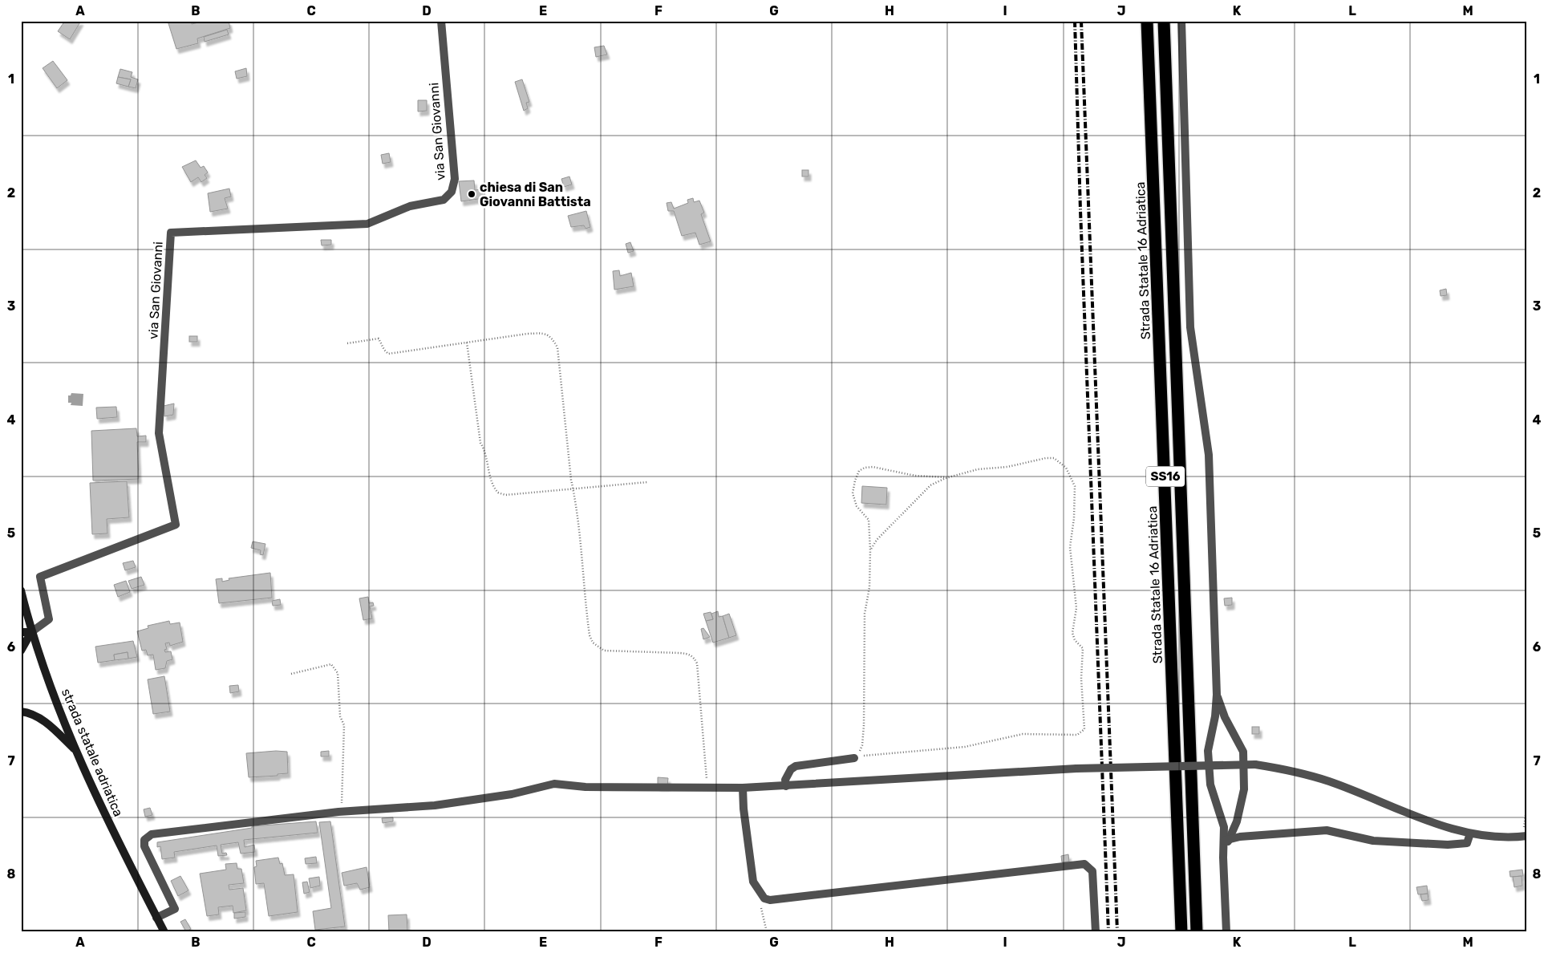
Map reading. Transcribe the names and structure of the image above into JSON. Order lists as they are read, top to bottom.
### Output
{
  "streets": {
    "highway": ["Strada Statale 16 Adriatica", "SS16"],
    "street": ["via San Giovanni", "strada statale adriatica"]
  },
  "crossings": [
    ["via San Giovanni", "strada statale adriatica"]
  ],
  "places": ["chiesa di San Giovanni Battista"],
  "grid": {
    "columns": [
      "A",
      "B",
      "C",
      "D",
      "E",
      "F",
      "G",
      "H",
      "I",
      "J",
      "K",
      "L",
      "M"
    ],
    "rows": [
      "1",
      "2",
      "3",
      "4",
      "5",
      "6",
      "7",
      "8"
    ]
  }
}
